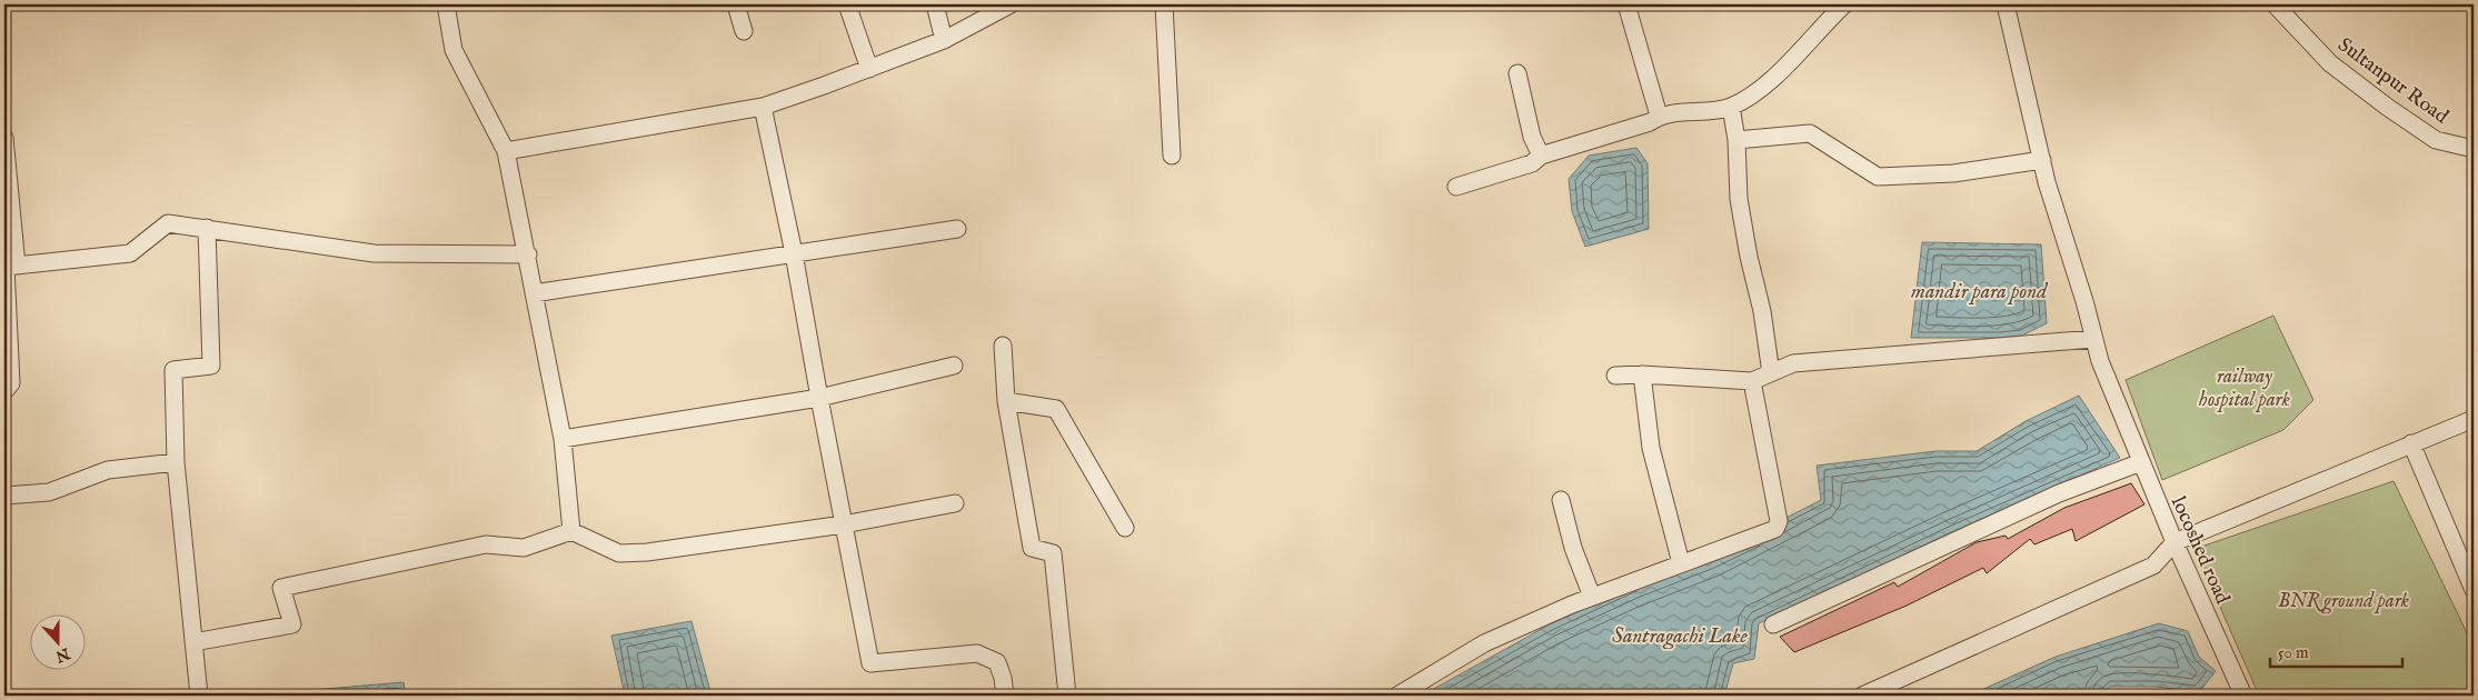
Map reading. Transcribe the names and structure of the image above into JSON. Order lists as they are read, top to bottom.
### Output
{
  "streets": {
    "street": ["Sultanpur Road", "locoshed road"]
  },
  "water": ["mandir para pond", "Santragachi Lake"],
  "parks": ["railway hospital park", "BNR ground park"],
  "scale_bar": "50 m",
  "north": "bottom"
}
